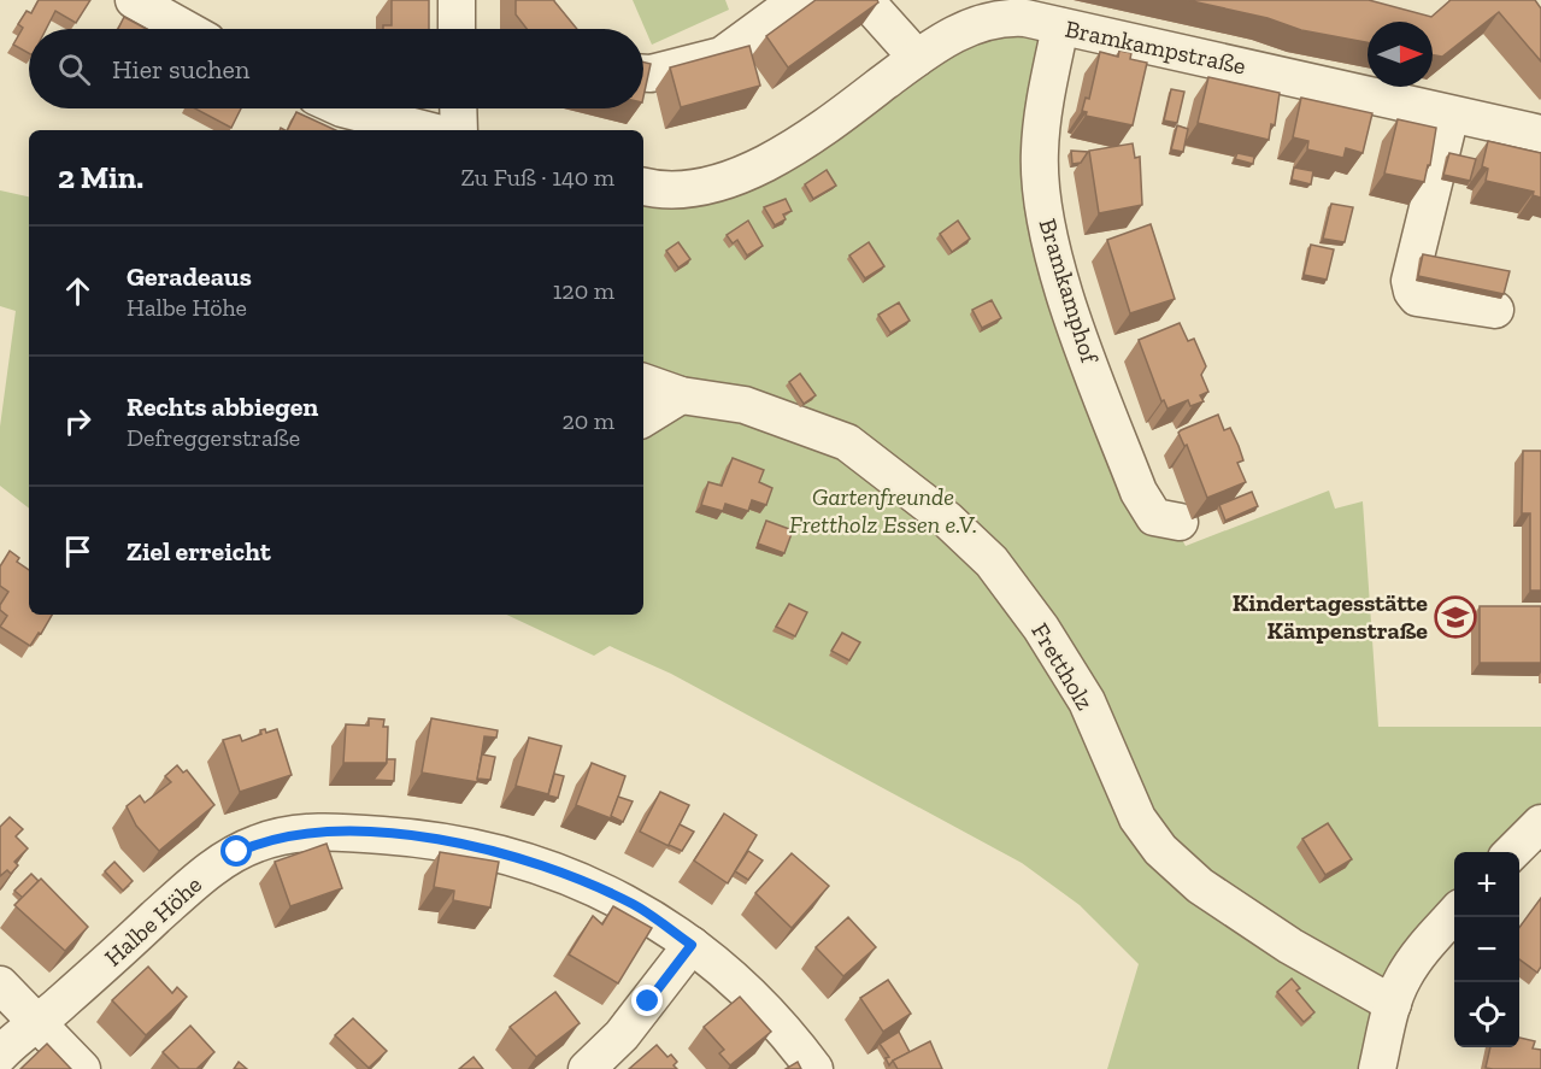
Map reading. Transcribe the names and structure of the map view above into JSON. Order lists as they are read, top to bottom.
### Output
{
  "streets": {
    "street": [
      "Bramkampstraße",
      "Bramkamphof",
      "Frettholz",
      "Halbe Höhe"
    ]
  },
  "crossings": [
    ["Bramkampstraße", "Bramkamphof"]
  ],
  "parks": ["Gartenfreunde Frettholz Essen e.V."],
  "places": {
    "school or university": ["Kindertagesstätte Kämpenstraße"]
  },
  "north": "right",
  "page": {
    "search": "Hier suchen",
    "heading": ["2 Min.", "Zu Fuß · 140 m"],
    "list": [
      ["Geradeaus", "Halbe Höhe", "120 m"],
      ["Rechts abbiegen", "Defreggerstraße", "20 m"],
      "Ziel erreicht"
    ],
    "map_buttons": ["+", "−"]
  }
}
